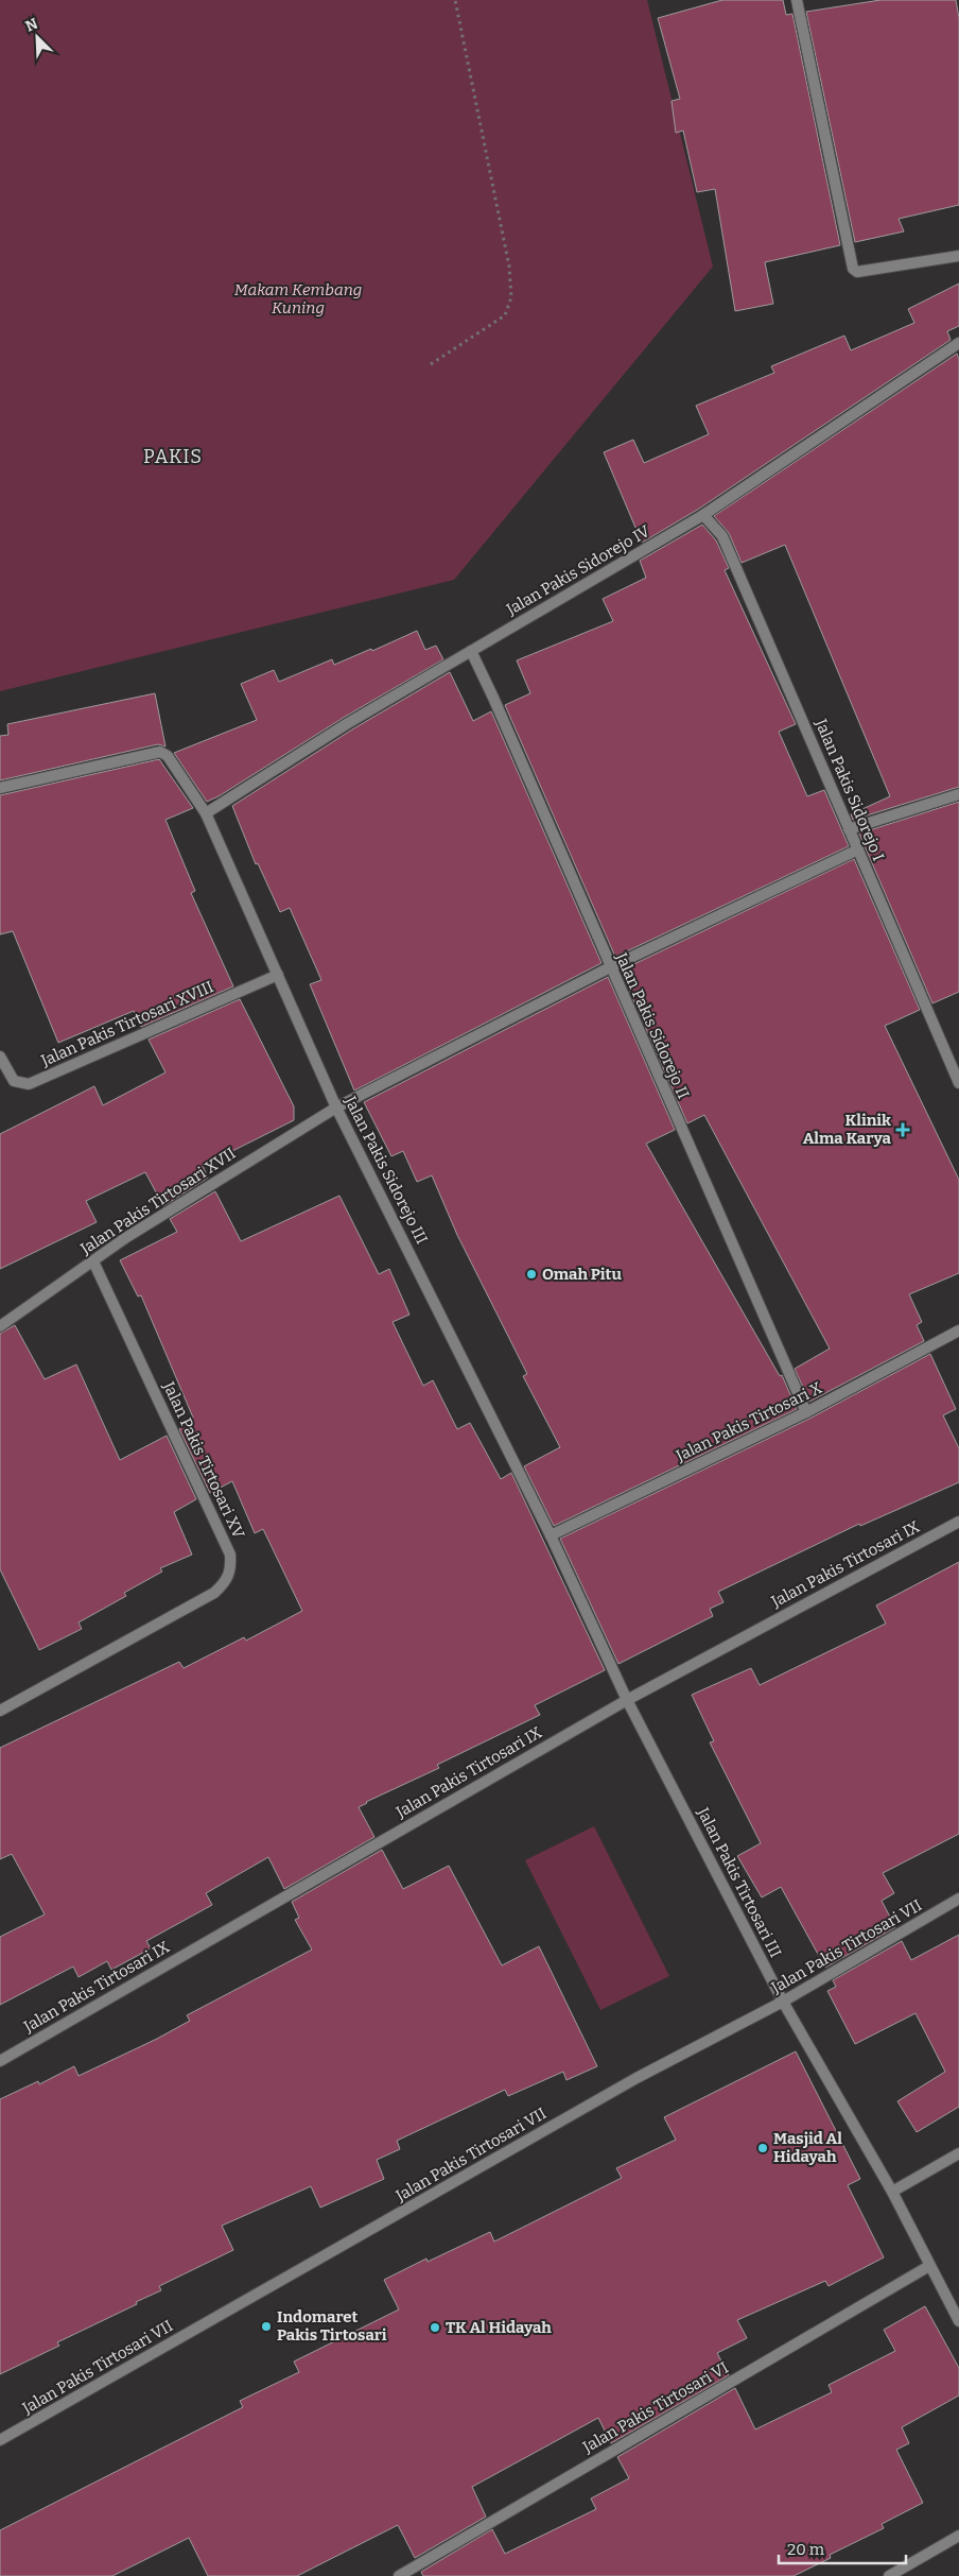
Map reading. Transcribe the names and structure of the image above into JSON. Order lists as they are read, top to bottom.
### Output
{
  "streets": {
    "street": [
      "Jalan Pakis Sidorejo IV",
      "Jalan Pakis Sidorejo I",
      "Jalan Pakis Tirtosari XVIII",
      "Jalan Pakis Sidorejo II",
      "Jalan Pakis Sidorejo III",
      "Jalan Pakis Tirtosari XVII",
      "Jalan Pakis Tirtosari X",
      "Jalan Pakis Tirtosari XV",
      "Jalan Pakis Tirtosari IX",
      "Jalan Pakis Tirtosari III",
      "Jalan Pakis Tirtosari VII",
      "Jalan Pakis Tirtosari VI"
    ]
  },
  "crossings": [
    ["Jalan Pakis Sidorejo IV", "Jalan Pakis Sidorejo I"],
    ["Jalan Pakis Sidorejo IV", "Jalan Pakis Sidorejo II"],
    ["Jalan Pakis Sidorejo IV", "Jalan Pakis Sidorejo III"],
    ["Jalan Pakis Sidorejo I", "Jalan Pakis Tirtosari XVII"],
    ["Jalan Pakis Tirtosari XVIII", "Jalan Pakis Sidorejo III"],
    ["Jalan Pakis Sidorejo II", "Jalan Pakis Tirtosari XVII"],
    ["Jalan Pakis Sidorejo II", "Jalan Pakis Tirtosari X"],
    ["Jalan Pakis Sidorejo III", "Jalan Pakis Tirtosari XVII"],
    ["Jalan Pakis Sidorejo III", "Jalan Pakis Tirtosari X"],
    ["Jalan Pakis Sidorejo III", "Jalan Pakis Tirtosari III"],
    ["Jalan Pakis Tirtosari XVII", "Jalan Pakis Tirtosari XV"],
    ["Jalan Pakis Tirtosari X", "Jalan Pakis Tirtosari III"],
    ["Jalan Pakis Tirtosari IX", "Jalan Pakis Tirtosari III"],
    ["Jalan Pakis Tirtosari III", "Jalan Pakis Tirtosari VII"],
    ["Jalan Pakis Tirtosari III", "Jalan Pakis Tirtosari VI"]
  ],
  "districts": ["PAKIS"],
  "parks": ["Makam Kembang Kuning"],
  "places": {
    "health": ["Klinik Alma Karya"],
    "other": [
      "Omah Pitu",
      "Masjid Al Hidayah",
      "Indomaret Pakis Tirtosari",
      "TK Al Hidayah"
    ]
  },
  "scale_bar": "20 m",
  "north": "top left"
}
